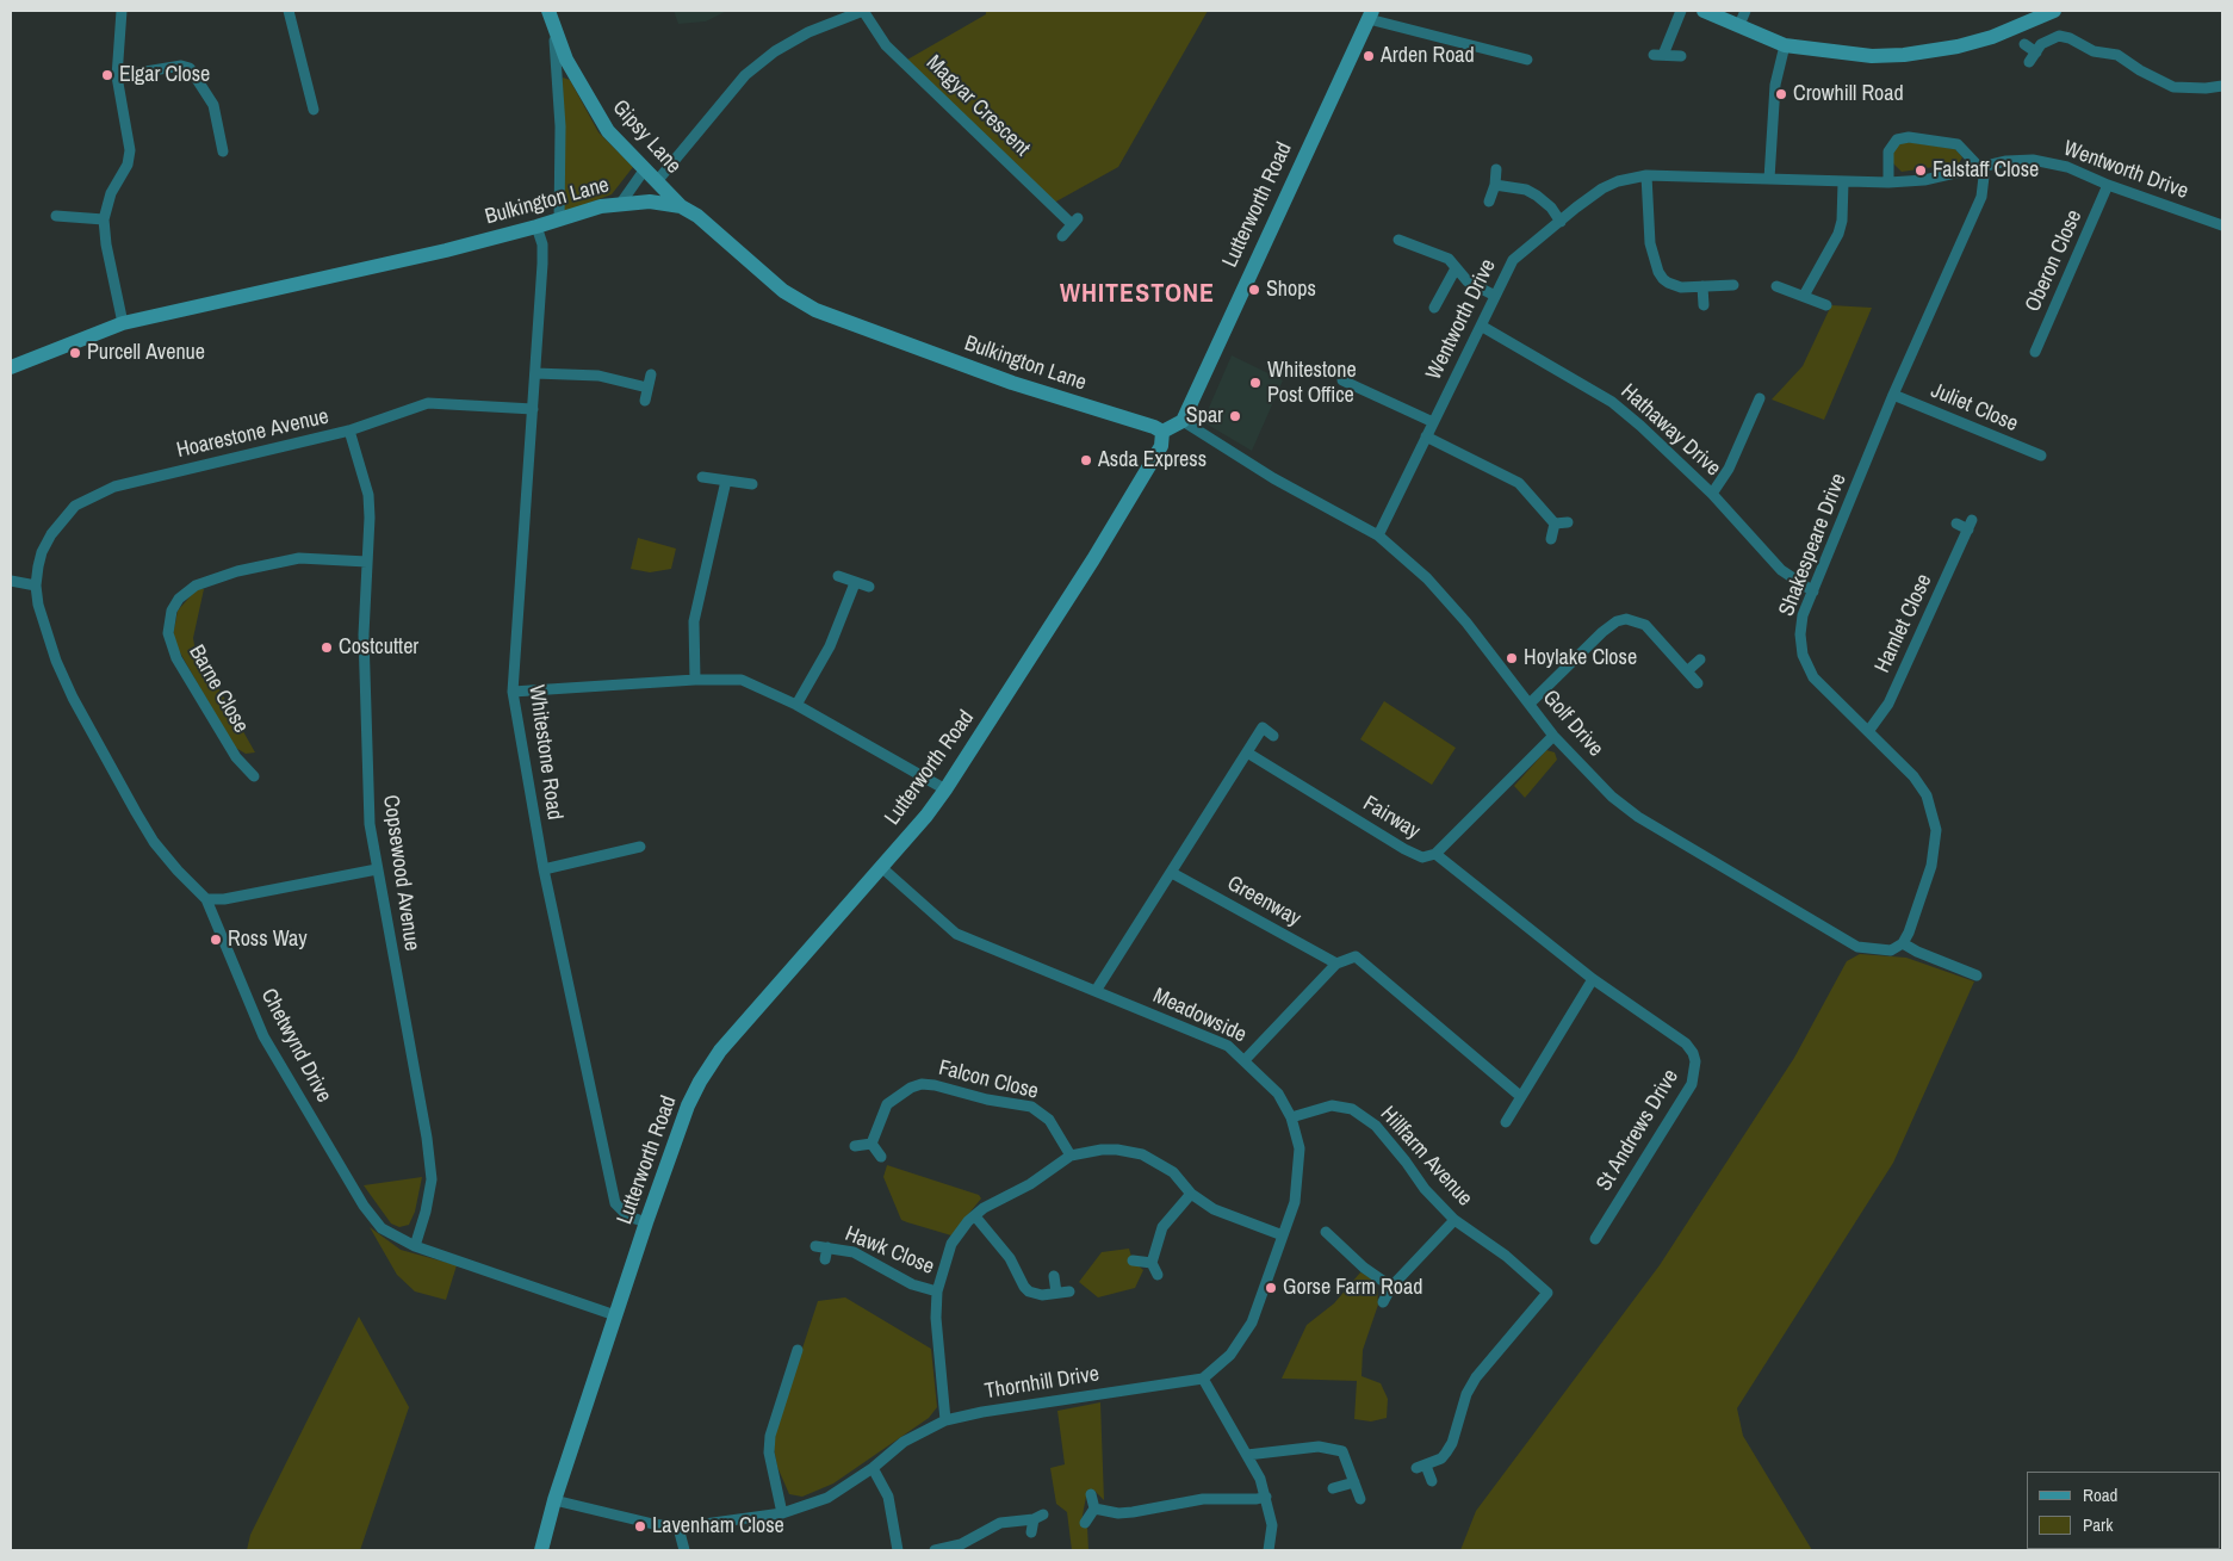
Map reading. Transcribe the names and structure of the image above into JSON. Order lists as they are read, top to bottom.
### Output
{
  "streets": {
    "main road": ["Gipsy Lane", "Bulkington Lane", "Lutterworth Road"],
    "street": [
      "Magyar Crescent",
      "Wentworth Drive",
      "Oberon Close",
      "Juliet Close",
      "Hathaway Drive",
      "Hoarestone Avenue",
      "Shakespeare Drive",
      "Hamlet Close",
      "Barne Close",
      "Golf Drive",
      "Whitestone Road",
      "Fairway",
      "Copsewood Avenue",
      "Greenway",
      "Meadowside",
      "Chetwynd Drive",
      "Falcon Close",
      "St Andrews Drive",
      "Hillfarm Avenue",
      "Hawk Close",
      "Thornhill Drive"
    ]
  },
  "crossings": [
    ["Magyar Crescent", "Gipsy Lane"],
    ["Gipsy Lane", "Bulkington Lane"],
    ["Wentworth Drive", "Oberon Close"],
    ["Wentworth Drive", "Hathaway Drive"],
    ["Wentworth Drive", "Shakespeare Drive"],
    ["Wentworth Drive", "Golf Drive"],
    ["Bulkington Lane", "Lutterworth Road"],
    ["Bulkington Lane", "Whitestone Road"],
    ["Lutterworth Road", "Golf Drive"],
    ["Lutterworth Road", "Whitestone Road"],
    ["Lutterworth Road", "Meadowside"],
    ["Lutterworth Road", "Chetwynd Drive"],
    ["Lutterworth Road", "Thornhill Drive"],
    ["Juliet Close", "Shakespeare Drive"],
    ["Hathaway Drive", "Shakespeare Drive"],
    ["Hoarestone Avenue", "Whitestone Road"],
    ["Hoarestone Avenue", "Copsewood Avenue"],
    ["Hoarestone Avenue", "Chetwynd Drive"],
    ["Shakespeare Drive", "Hamlet Close"],
    ["Shakespeare Drive", "Golf Drive"],
    ["Barne Close", "Copsewood Avenue"],
    ["Golf Drive", "Fairway"],
    ["Copsewood Avenue", "Chetwynd Drive"],
    ["Greenway", "Meadowside"]
  ],
  "districts": ["WHITESTONE"],
  "places": [
    "Arden Road",
    "Elgar Close",
    "Crowhill Road",
    "Falstaff Close",
    "Shops",
    "Purcell Avenue",
    "Whitestone Post Office",
    "Spar",
    "Asda Express",
    "Costcutter",
    "Hoylake Close",
    "Ross Way",
    "Gorse Farm Road",
    "Lavenham Close"
  ],
  "legend": ["Road", "Park"]
}
